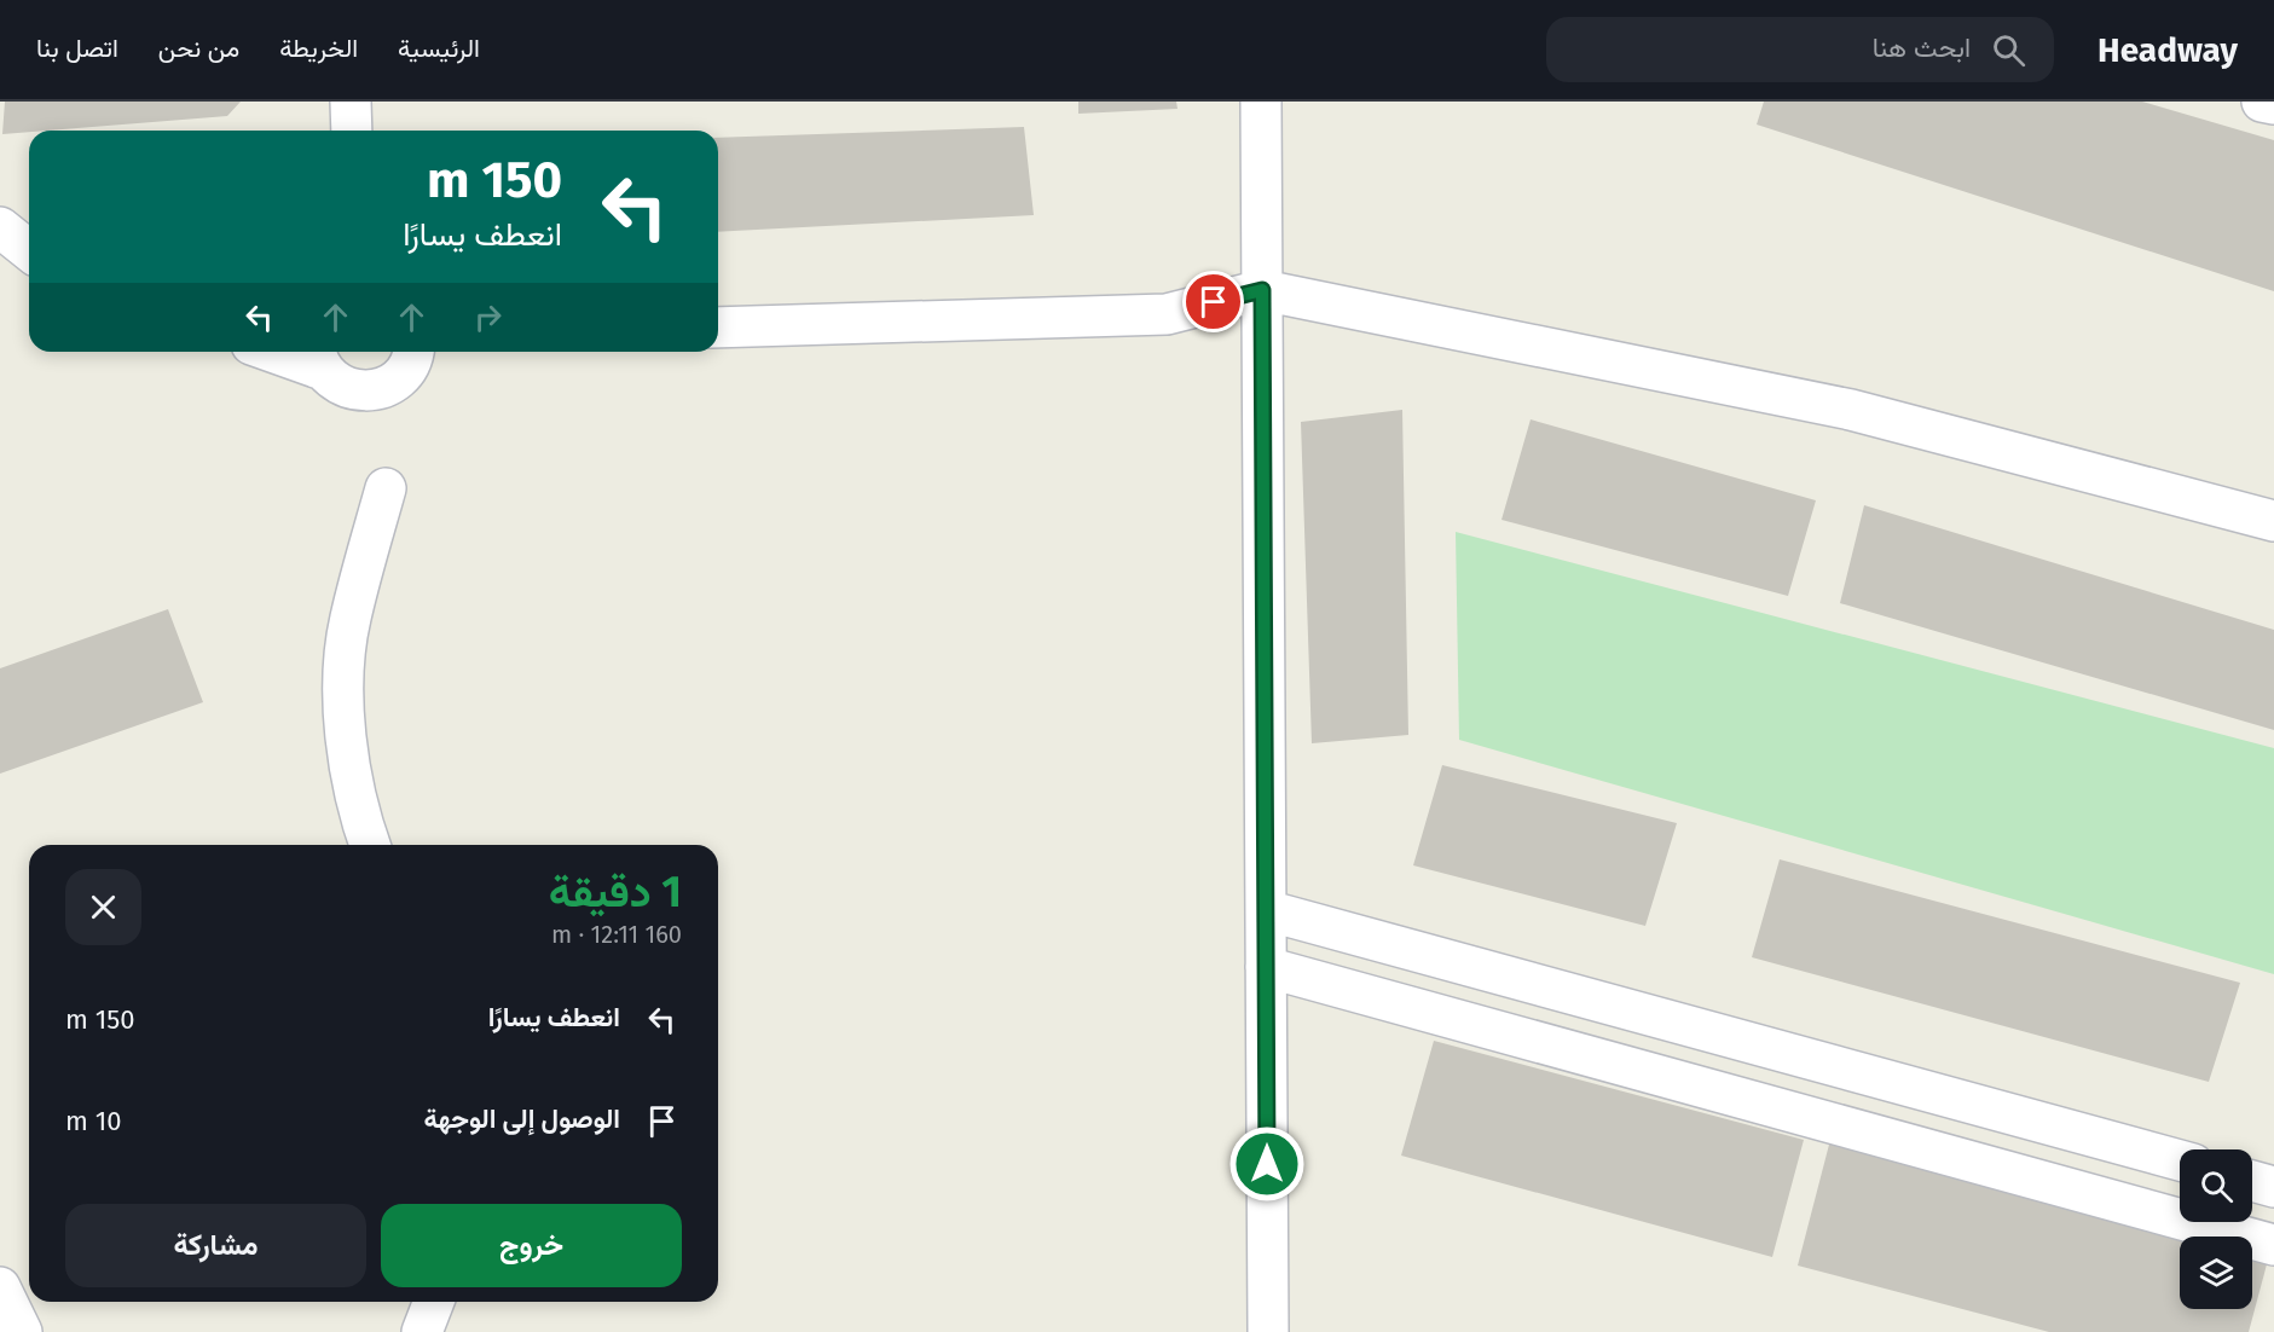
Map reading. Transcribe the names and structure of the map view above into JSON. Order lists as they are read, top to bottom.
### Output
{
  "page": {
    "header": "Headway",
    "search": "ابحث هنا",
    "nav": [
      "الرئيسية",
      "الخريطة",
      "من نحن",
      "اتصل بنا"
    ],
    "turn": ["150 m", "انعطف يسارًا"],
    "heading": ["1 دقيقة", "160 m · 12:11"],
    "list": [
      {
        "name": "انعطف يسارًا",
        "value": "150 m"
      },
      {
        "name": "الوصول إلى الوجهة",
        "value": "10 m"
      }
    ],
    "buttons": ["خروج", "مشاركة"]
  }
}
